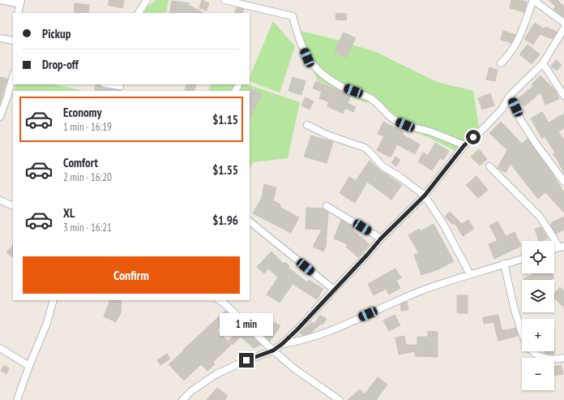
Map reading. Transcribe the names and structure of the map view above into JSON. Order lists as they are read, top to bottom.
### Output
{
  "page": {
    "banner": ["Pickup", "Drop-off"],
    "list": [
      {
        "name": "Economy",
        "note": "1 min · 16:19",
        "value": "$1.15"
      },
      {
        "name": "Comfort",
        "note": "2 min · 16:20",
        "value": "$1.55"
      },
      {
        "name": "XL",
        "note": "3 min · 16:21",
        "value": "$1.96"
      }
    ],
    "map_buttons": ["+", "−"],
    "buttons": "Confirm",
    "bubble": "1 min"
  }
}
